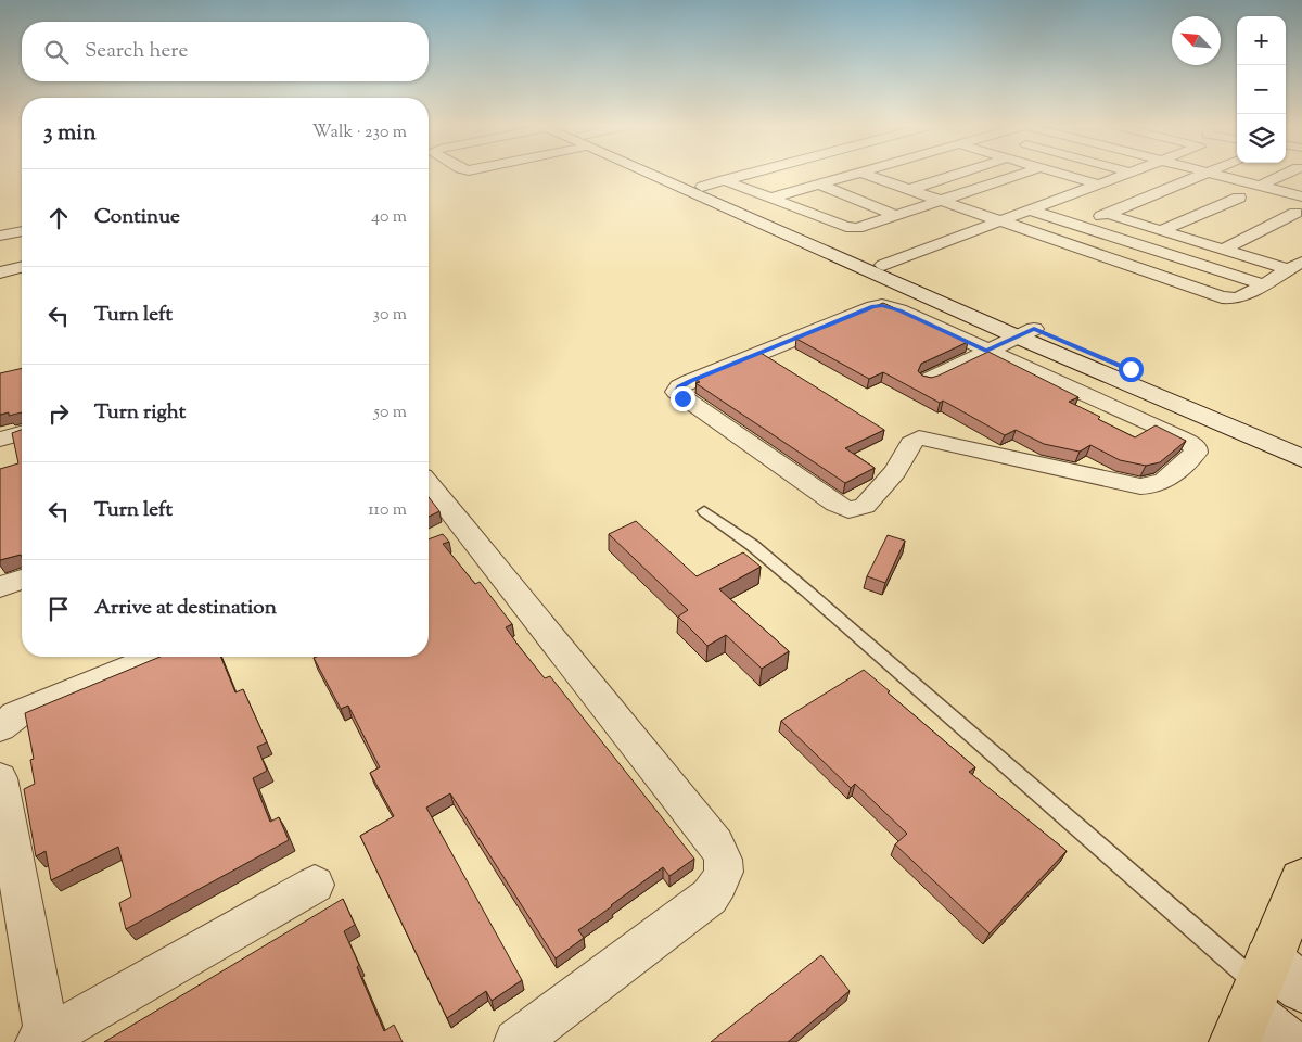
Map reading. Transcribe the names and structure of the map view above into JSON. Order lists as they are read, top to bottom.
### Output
{
  "north": "top left",
  "page": {
    "map_buttons": ["+", "−"],
    "search": "Search here",
    "heading": ["3 min", "Walk · 230 m"],
    "list": [
      ["Continue", "40 m"],
      ["Turn left", "30 m"],
      ["Turn right", "50 m"],
      ["Turn left", "110 m"],
      "Arrive at destination"
    ]
  }
}
